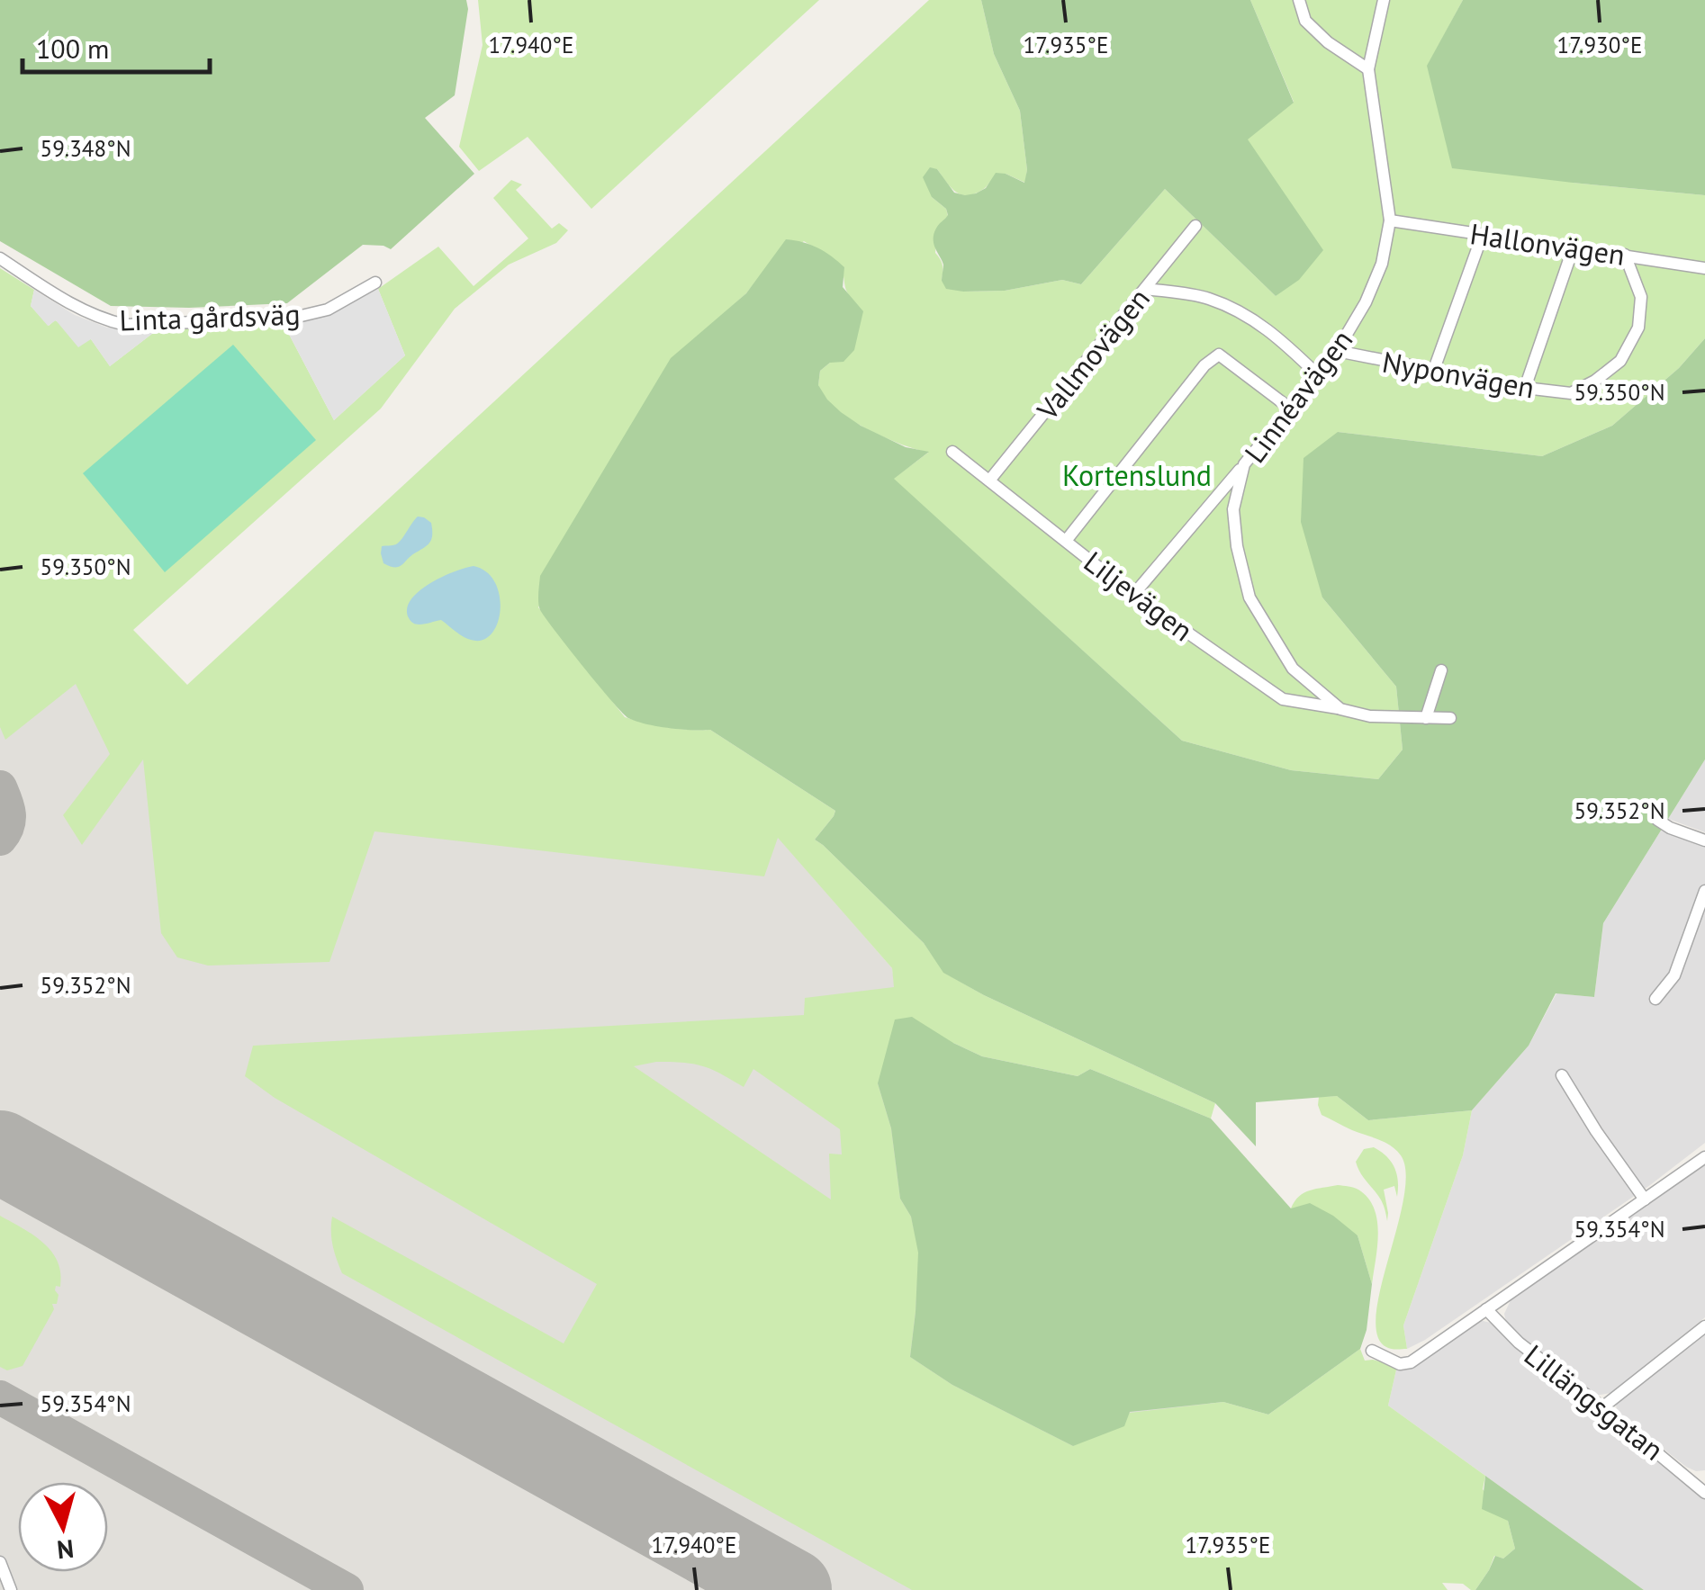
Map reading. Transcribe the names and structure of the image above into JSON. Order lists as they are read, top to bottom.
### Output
{
  "streets": {
    "street": [
      "Hallonvägen",
      "Linta gårdsväg",
      "Vallmovägen",
      "Nyponvägen",
      "Linnéavägen",
      "Liljevägen",
      "Lillängsgatan"
    ]
  },
  "crossings": [
    ["Hallonvägen", "Nyponvägen"],
    ["Hallonvägen", "Linnéavägen"],
    ["Vallmovägen", "Liljevägen"],
    ["Nyponvägen", "Linnéavägen"],
    ["Linnéavägen", "Liljevägen"]
  ],
  "parks": ["Kortenslund"],
  "scale_bar": "100 m",
  "north": "bottom",
  "coordinates": [
    "17.940°E",
    "17.935°E",
    "17.930°E",
    "59.348°N",
    "59.350°N",
    "59.352°N",
    "59.354°N"
  ]
}
